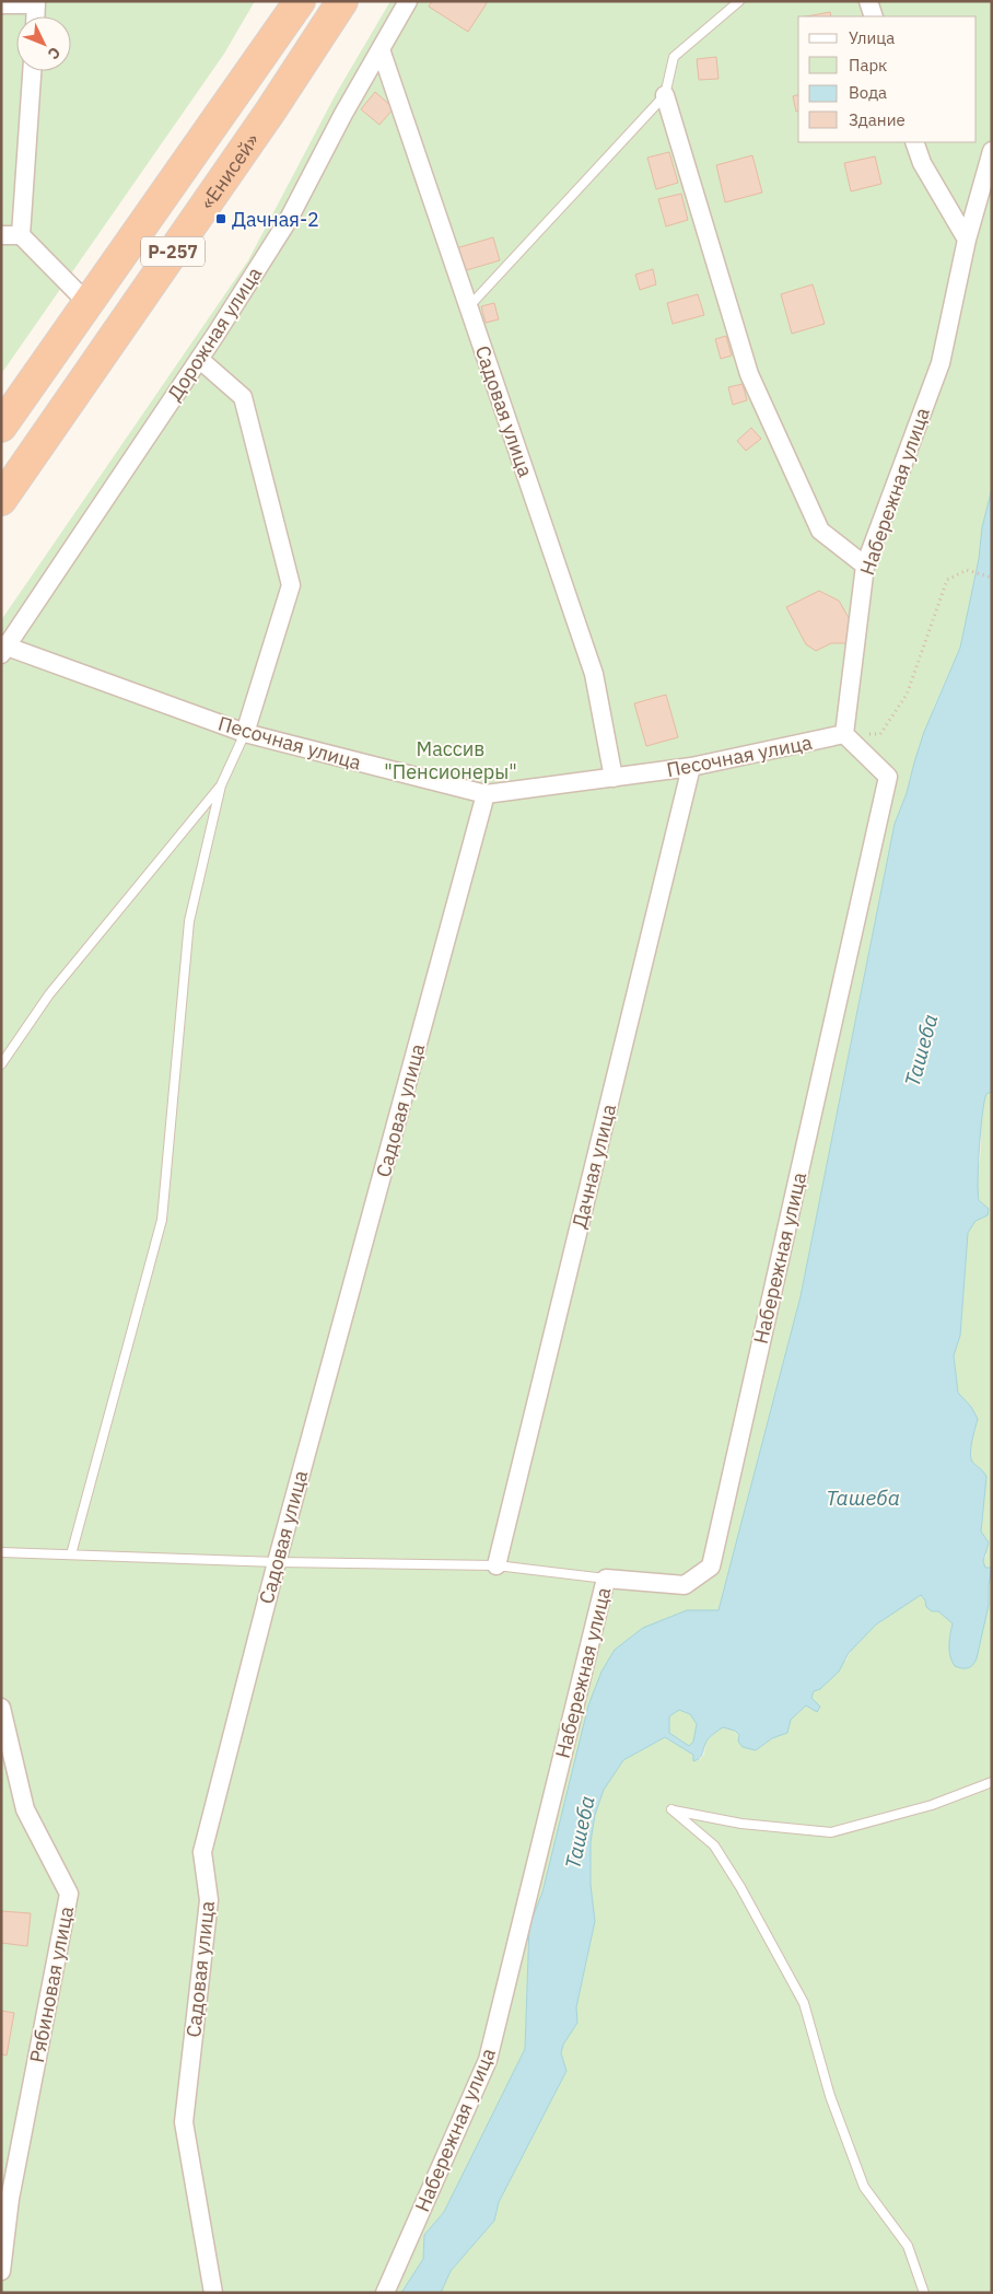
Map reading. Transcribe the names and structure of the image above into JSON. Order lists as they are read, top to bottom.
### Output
{
  "streets": {
    "highway": ["«Енисей»", "Р-257"],
    "street": [
      "Дорожная улица",
      "Садовая улица",
      "Набережная улица",
      "Песочная улица",
      "Дачная улица",
      "Рябиновая улица"
    ]
  },
  "crossings": [
    ["Дорожная улица", "Садовая улица"],
    ["Дорожная улица", "Песочная улица"],
    ["Садовая улица", "Песочная улица"],
    ["Набережная улица", "Песочная улица"],
    ["Песочная улица", "Дачная улица"]
  ],
  "water": ["Ташеба"],
  "parks": ["Массив \"Пенсионеры\""],
  "places": {
    "transit": ["Дачная-2"]
  },
  "legend": [
    "Улица",
    "Парк",
    "Вода",
    "Здание"
  ],
  "north": "bottom right"
}
